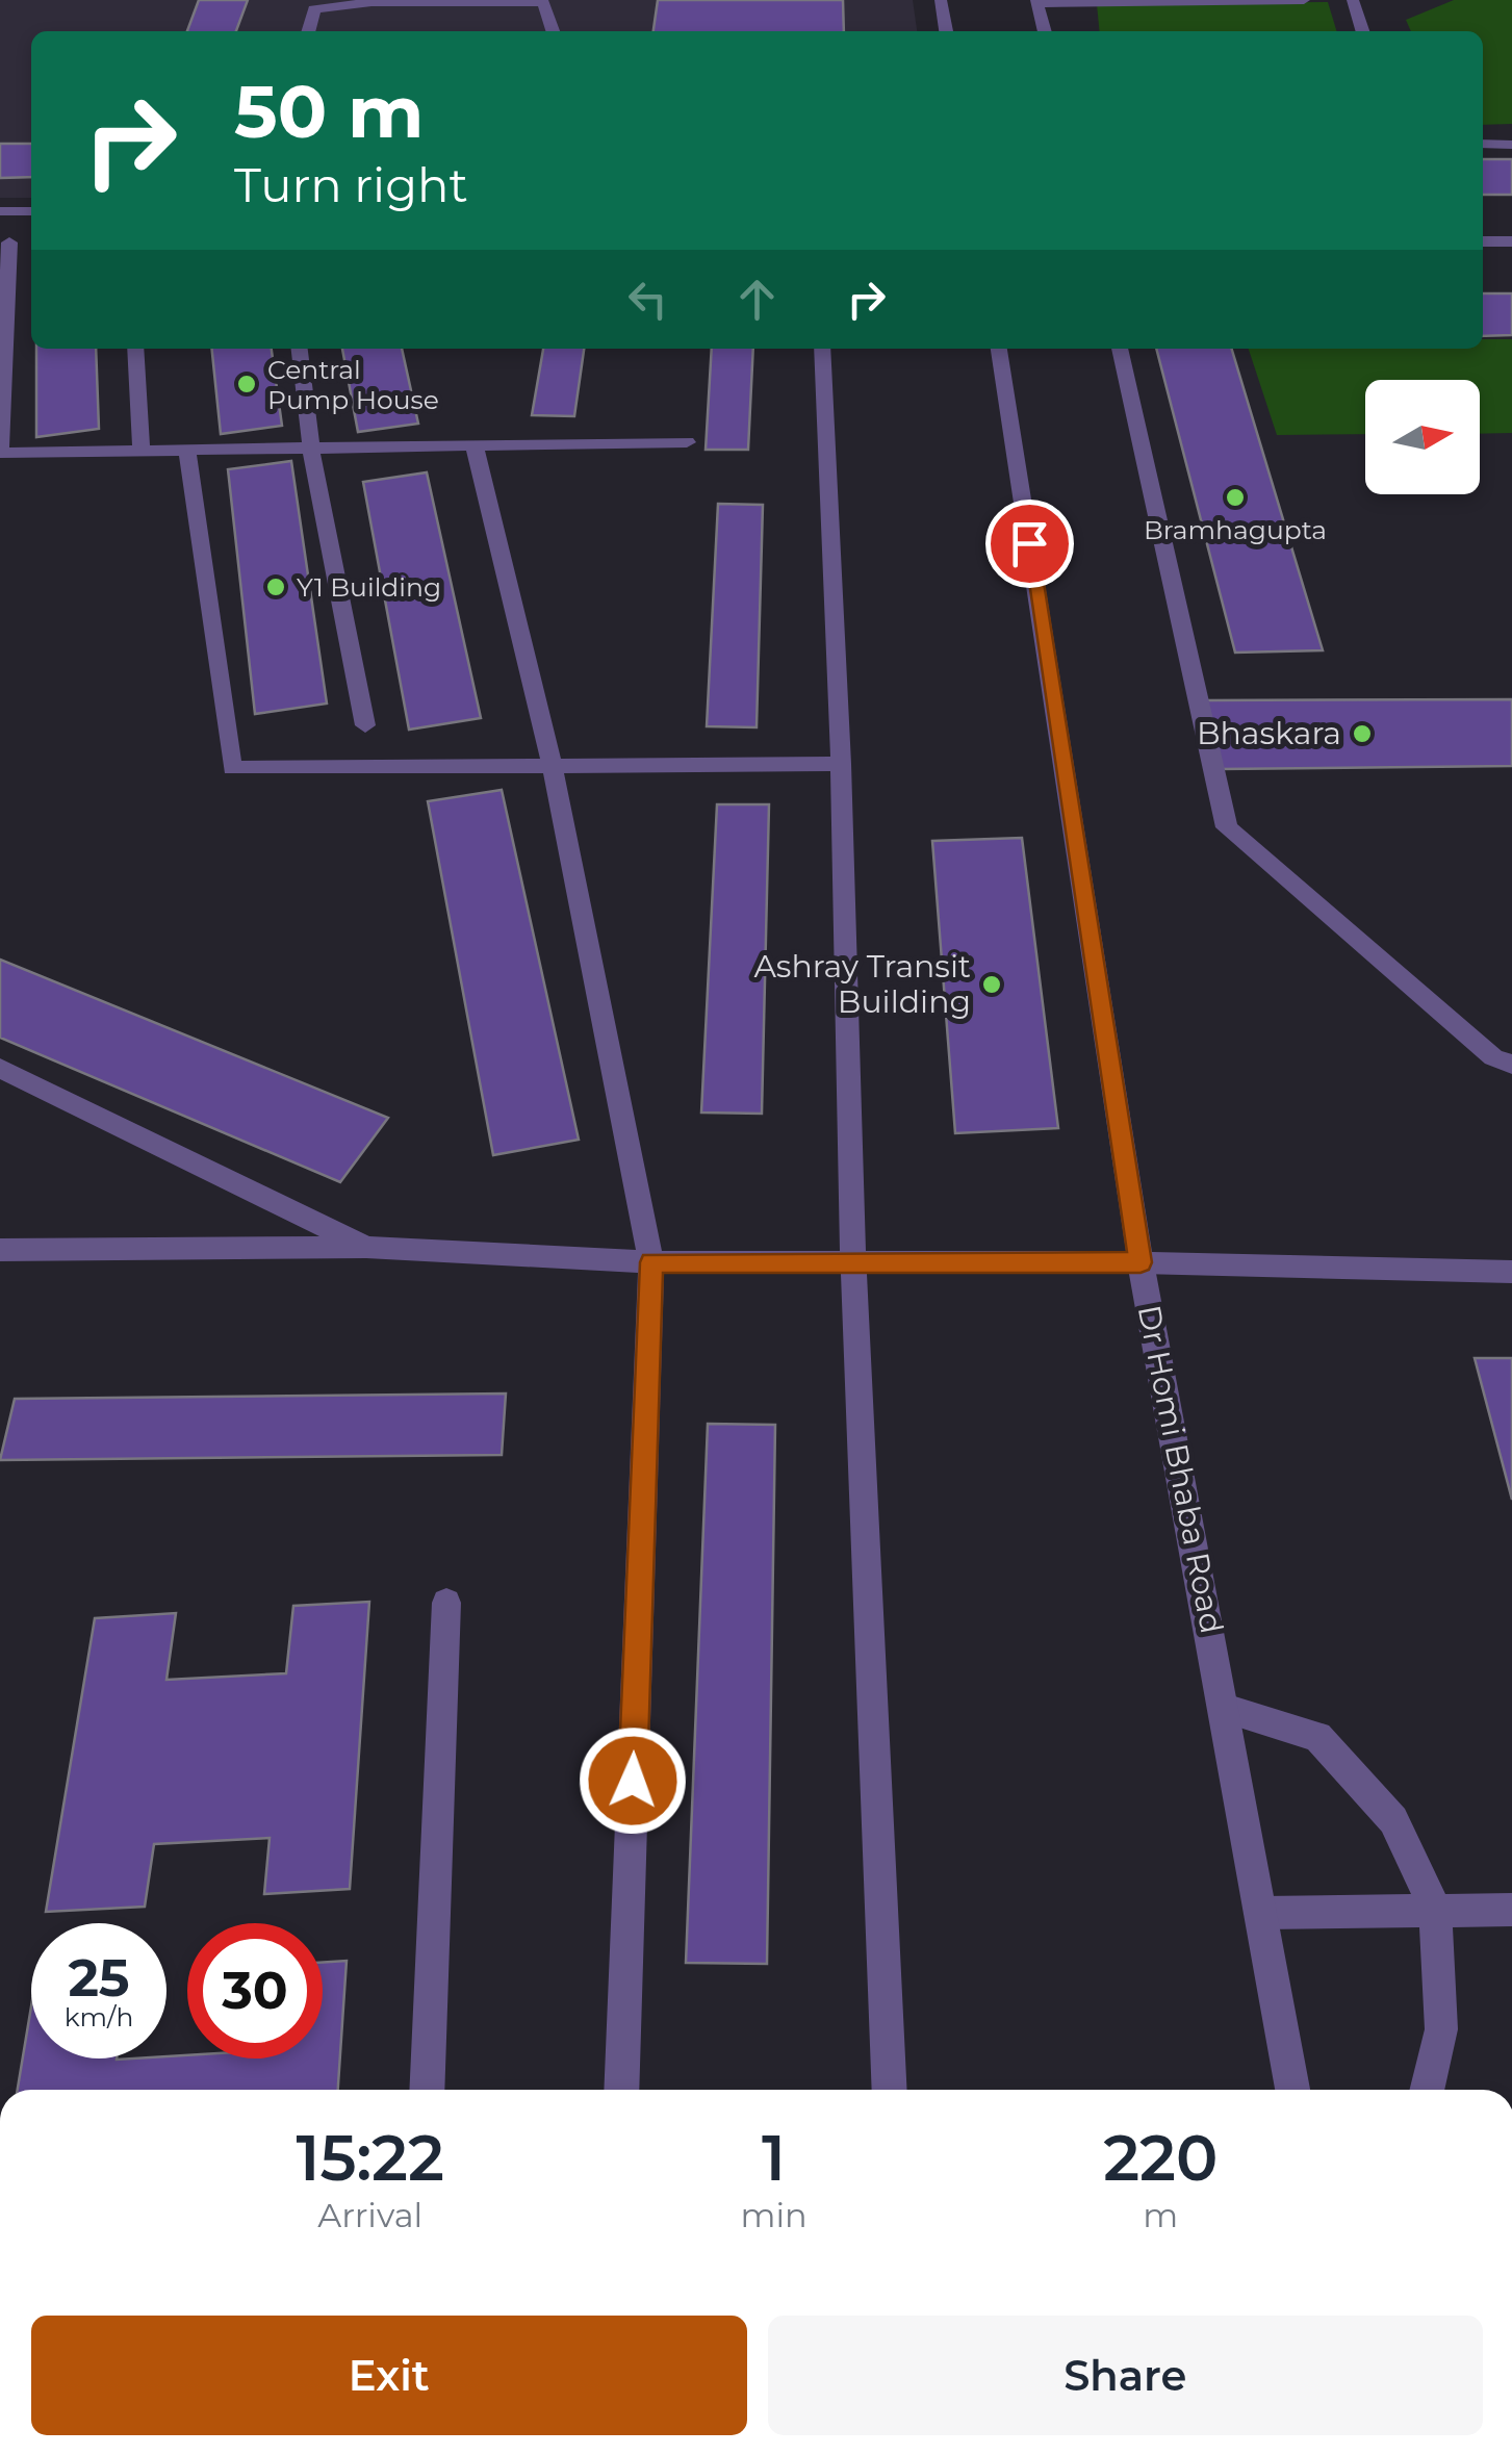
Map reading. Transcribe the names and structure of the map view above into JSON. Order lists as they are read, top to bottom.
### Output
{
  "streets": {
    "street": ["Dr Homi Bhaba Road"]
  },
  "places": [
    "Central Pump House",
    "Bramhagupta",
    "Y1 Building",
    "Bhaskara",
    "Ashray Transit Building"
  ],
  "north": "right",
  "page": {
    "turn": ["50 m", "Turn right"],
    "speed": "25 km/h",
    "limit": "30",
    "eta": [
      "15:22",
      "Arrival",
      "1",
      "min",
      "220",
      "m"
    ],
    "buttons": ["Exit", "Share"]
  }
}
